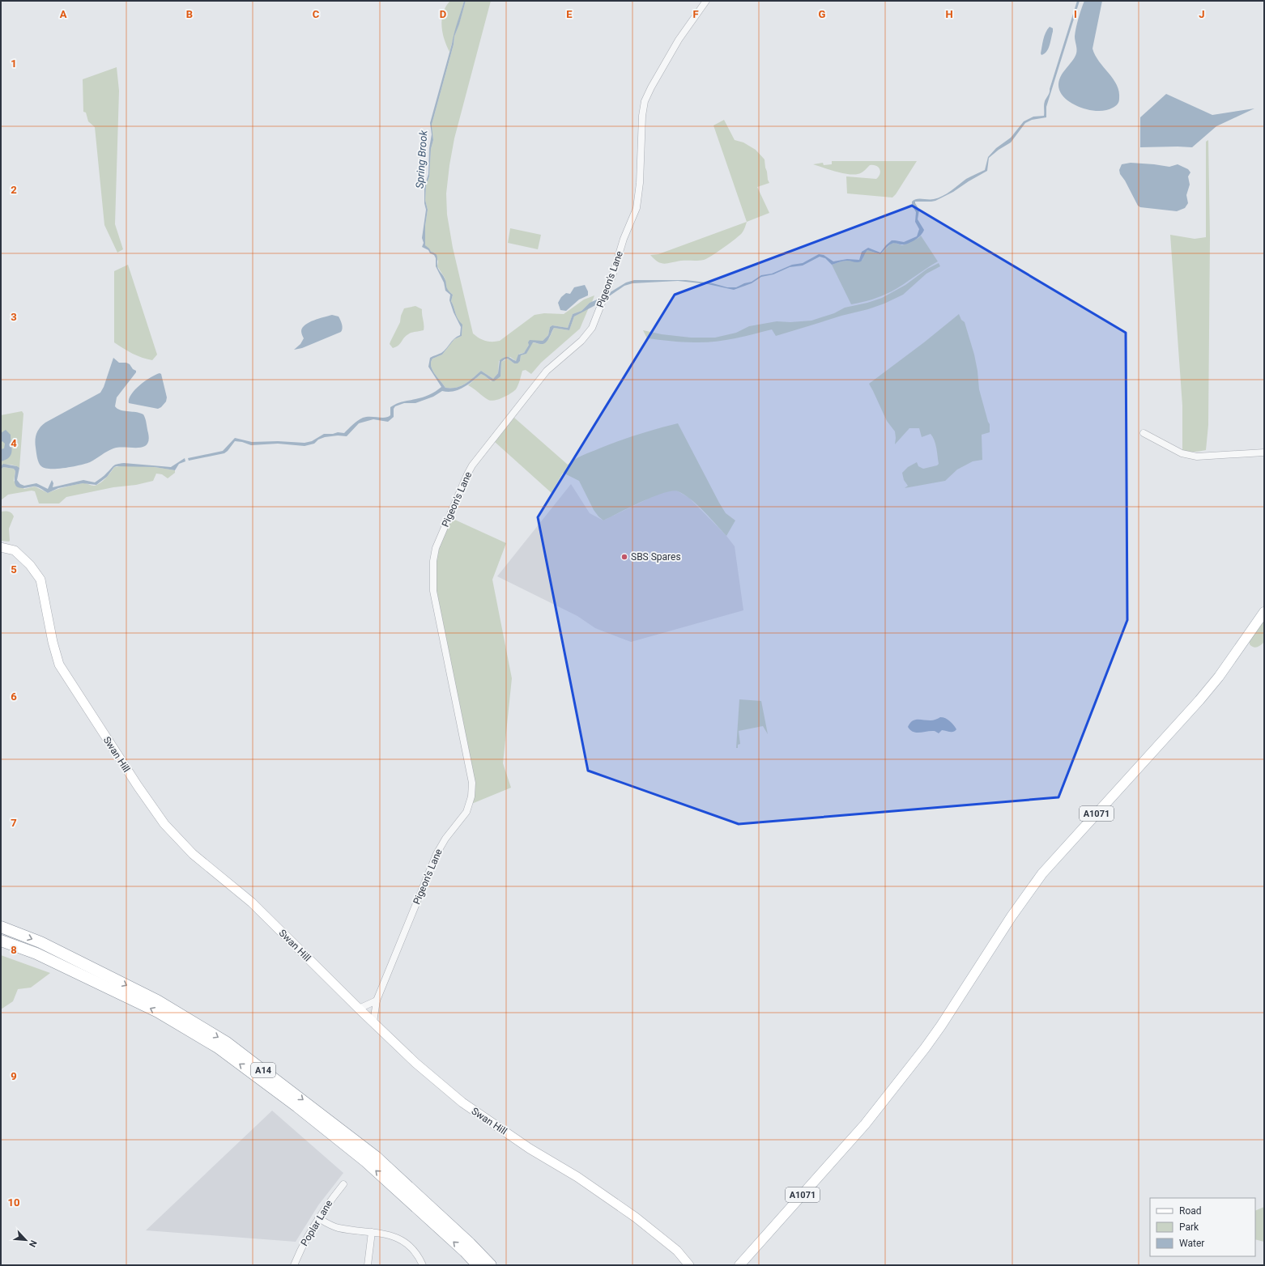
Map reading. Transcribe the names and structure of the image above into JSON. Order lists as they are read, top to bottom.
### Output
{
  "streets": {
    "highway": ["A14"],
    "main road": ["A1071"],
    "street": ["Pigeon's Lane", "Swan Hill", "Poplar Lane"]
  },
  "crossings": [
    ["Pigeon's Lane", "Swan Hill"]
  ],
  "water": ["Spring Brook"],
  "places": ["SBS Spares"],
  "legend": ["Road", "Park", "Water"],
  "north": "bottom right",
  "grid": {
    "columns": [
      "A",
      "B",
      "C",
      "D",
      "E",
      "F",
      "G",
      "H",
      "I",
      "J"
    ],
    "rows": [
      "1",
      "2",
      "3",
      "4",
      "5",
      "6",
      "7",
      "8",
      "9",
      "10"
    ]
  }
}
